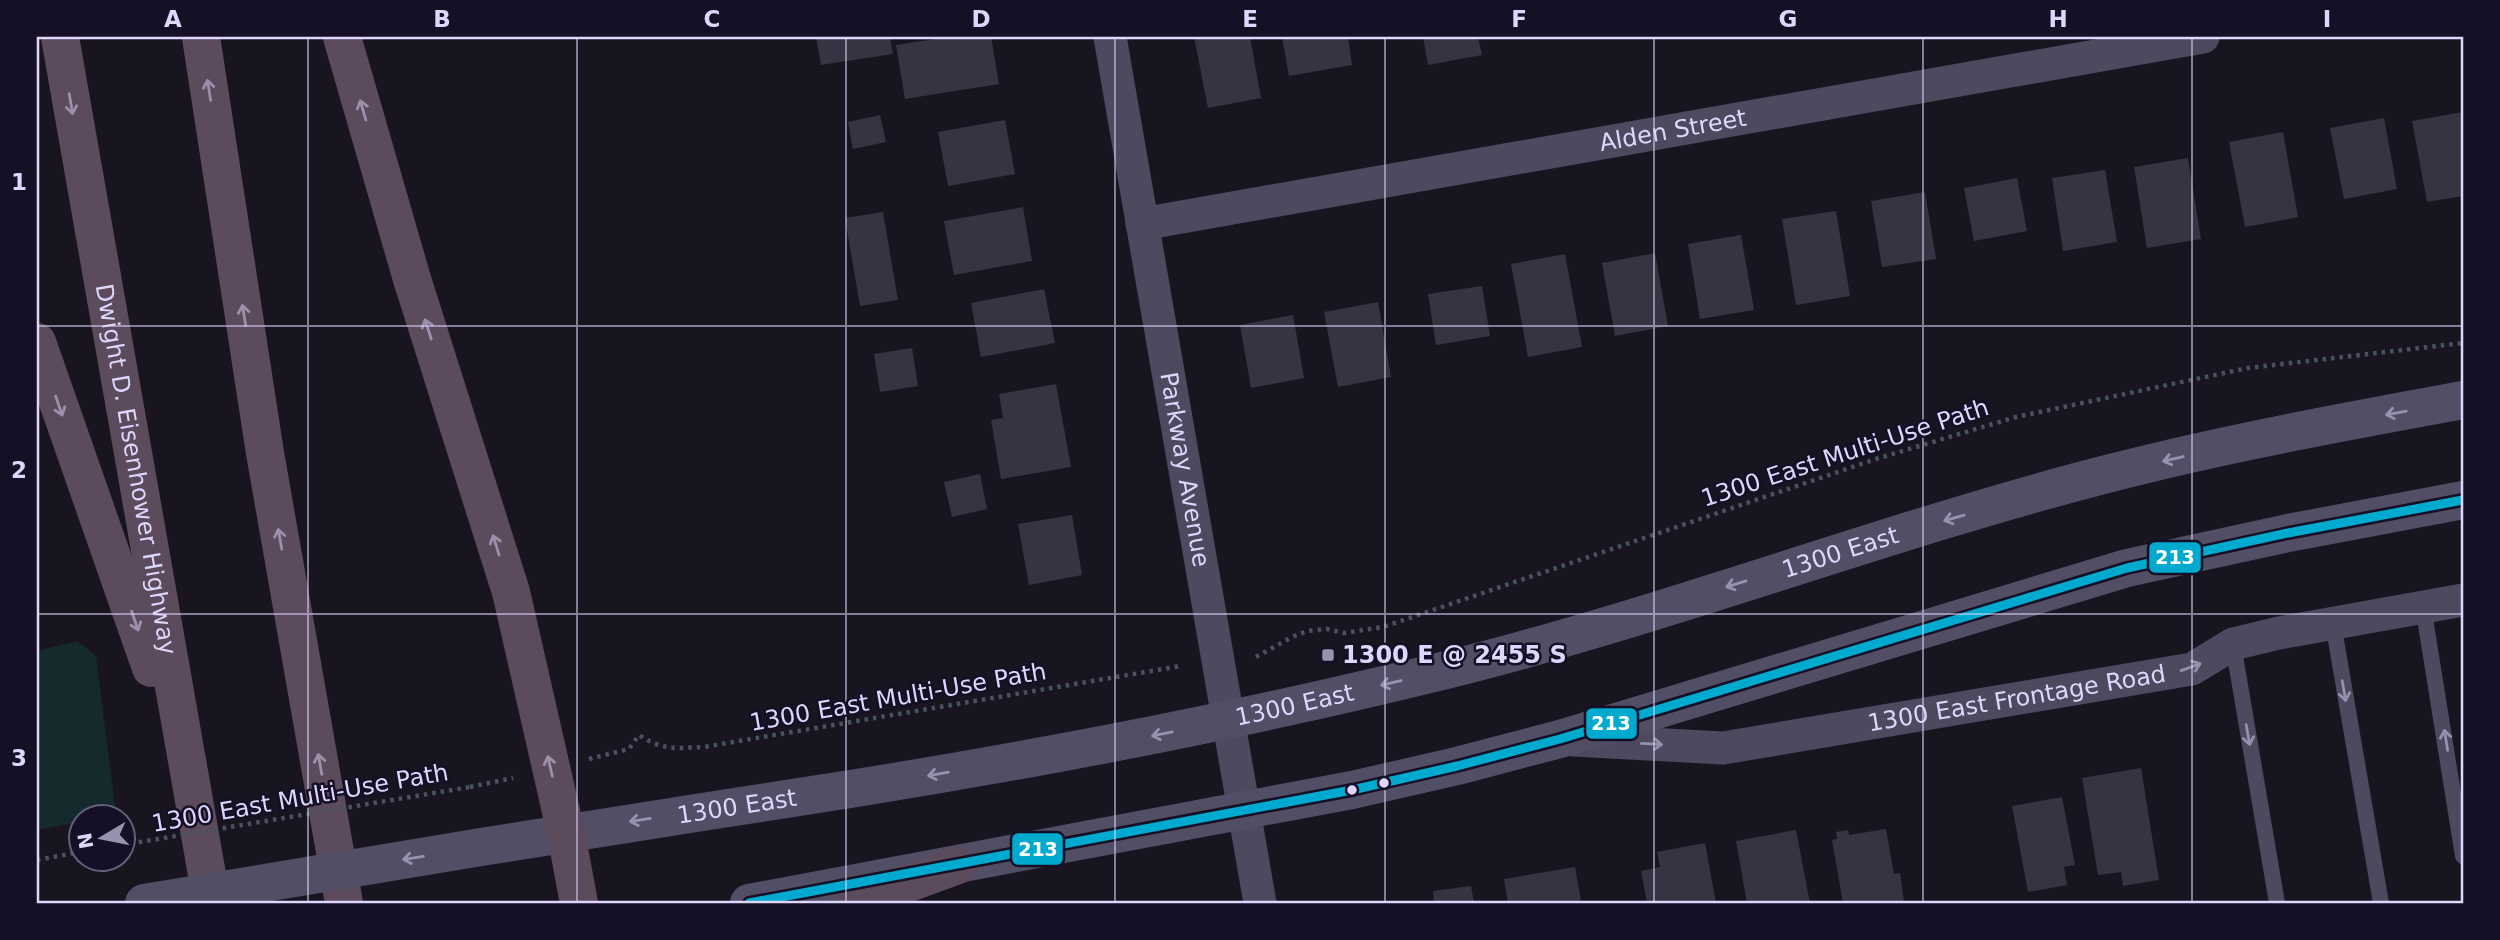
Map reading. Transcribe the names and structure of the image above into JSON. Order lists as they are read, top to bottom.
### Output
{
  "streets": {
    "highway": ["Dwight D. Eisenhower Highway"],
    "main road": ["1300 East"],
    "street": ["Alden Street", "Parkway Avenue", "1300 East Frontage Road"],
    "path": ["1300 East Multi-Use Path"]
  },
  "crossings": [
    ["Alden Street", "Parkway Avenue"],
    ["Parkway Avenue", "1300 East"]
  ],
  "one_way": ["1300 East Frontage Road"],
  "places": {
    "transit": ["1300 E @ 2455 S"]
  },
  "lines": ["transit line 213"],
  "north": "left",
  "grid": {
    "columns": [
      "A",
      "B",
      "C",
      "D",
      "E",
      "F",
      "G",
      "H",
      "I"
    ],
    "rows": ["1", "2", "3"]
  }
}
